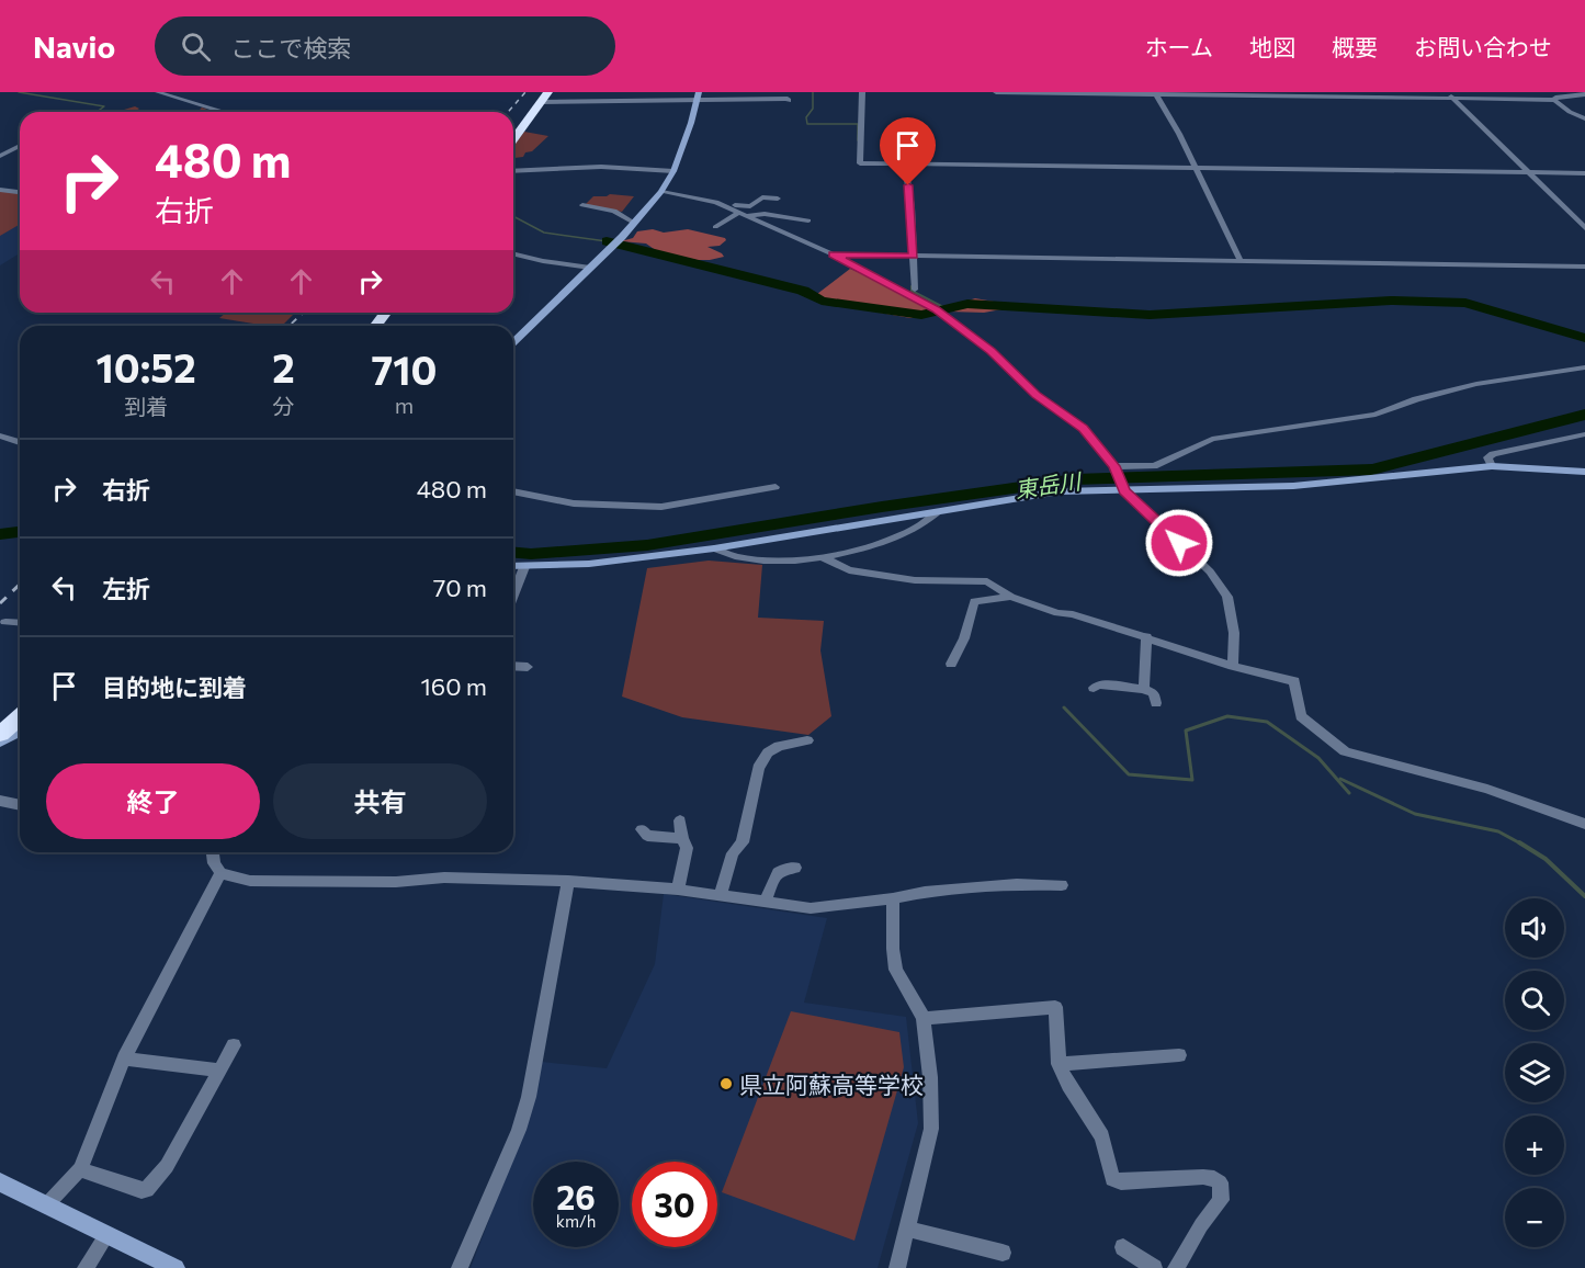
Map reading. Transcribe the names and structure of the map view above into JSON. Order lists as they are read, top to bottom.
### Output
{
  "water": ["東岳川"],
  "places": ["県立阿蘇高等学校"],
  "page": {
    "header": "Navio",
    "search": "ここで検索",
    "nav": [
      "ホーム",
      "地図",
      "概要",
      "お問い合わせ"
    ],
    "turn": ["480 m", "右折"],
    "eta": [
      "10:52",
      "到着",
      "2",
      "分",
      "710",
      "m"
    ],
    "list": [
      {
        "name": "右折",
        "value": "480 m"
      },
      {
        "name": "左折",
        "value": "70 m"
      },
      {
        "name": "目的地に到着",
        "value": "160 m"
      }
    ],
    "buttons": ["終了", "共有"],
    "map_buttons": ["+", "−"],
    "speed": "26 km/h",
    "limit": "30"
  }
}
